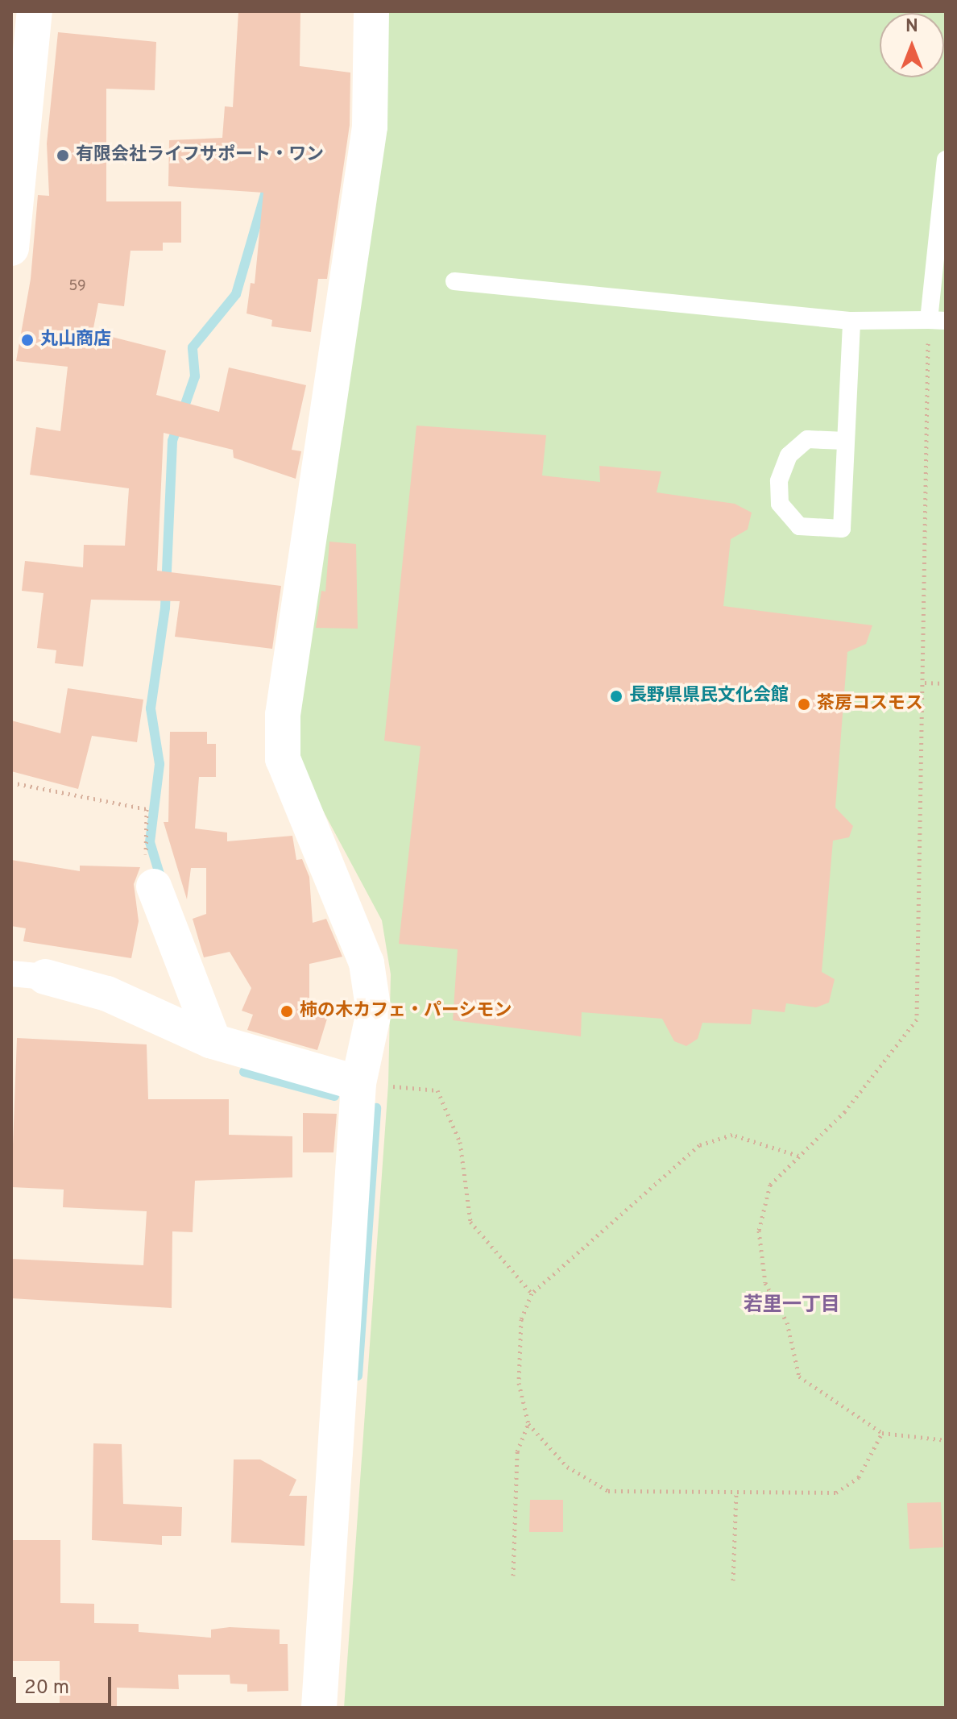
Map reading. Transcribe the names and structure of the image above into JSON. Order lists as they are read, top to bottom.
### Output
{
  "districts": ["若里一丁目"],
  "places": [
    "有限会社ライフサポート・ワン",
    "丸山商店",
    "長野県県民文化会館",
    "茶房コスモス",
    "柿の木カフェ・パーシモン"
  ],
  "house_numbers": ["59"],
  "scale_bar": "20 m",
  "north": "top"
}
